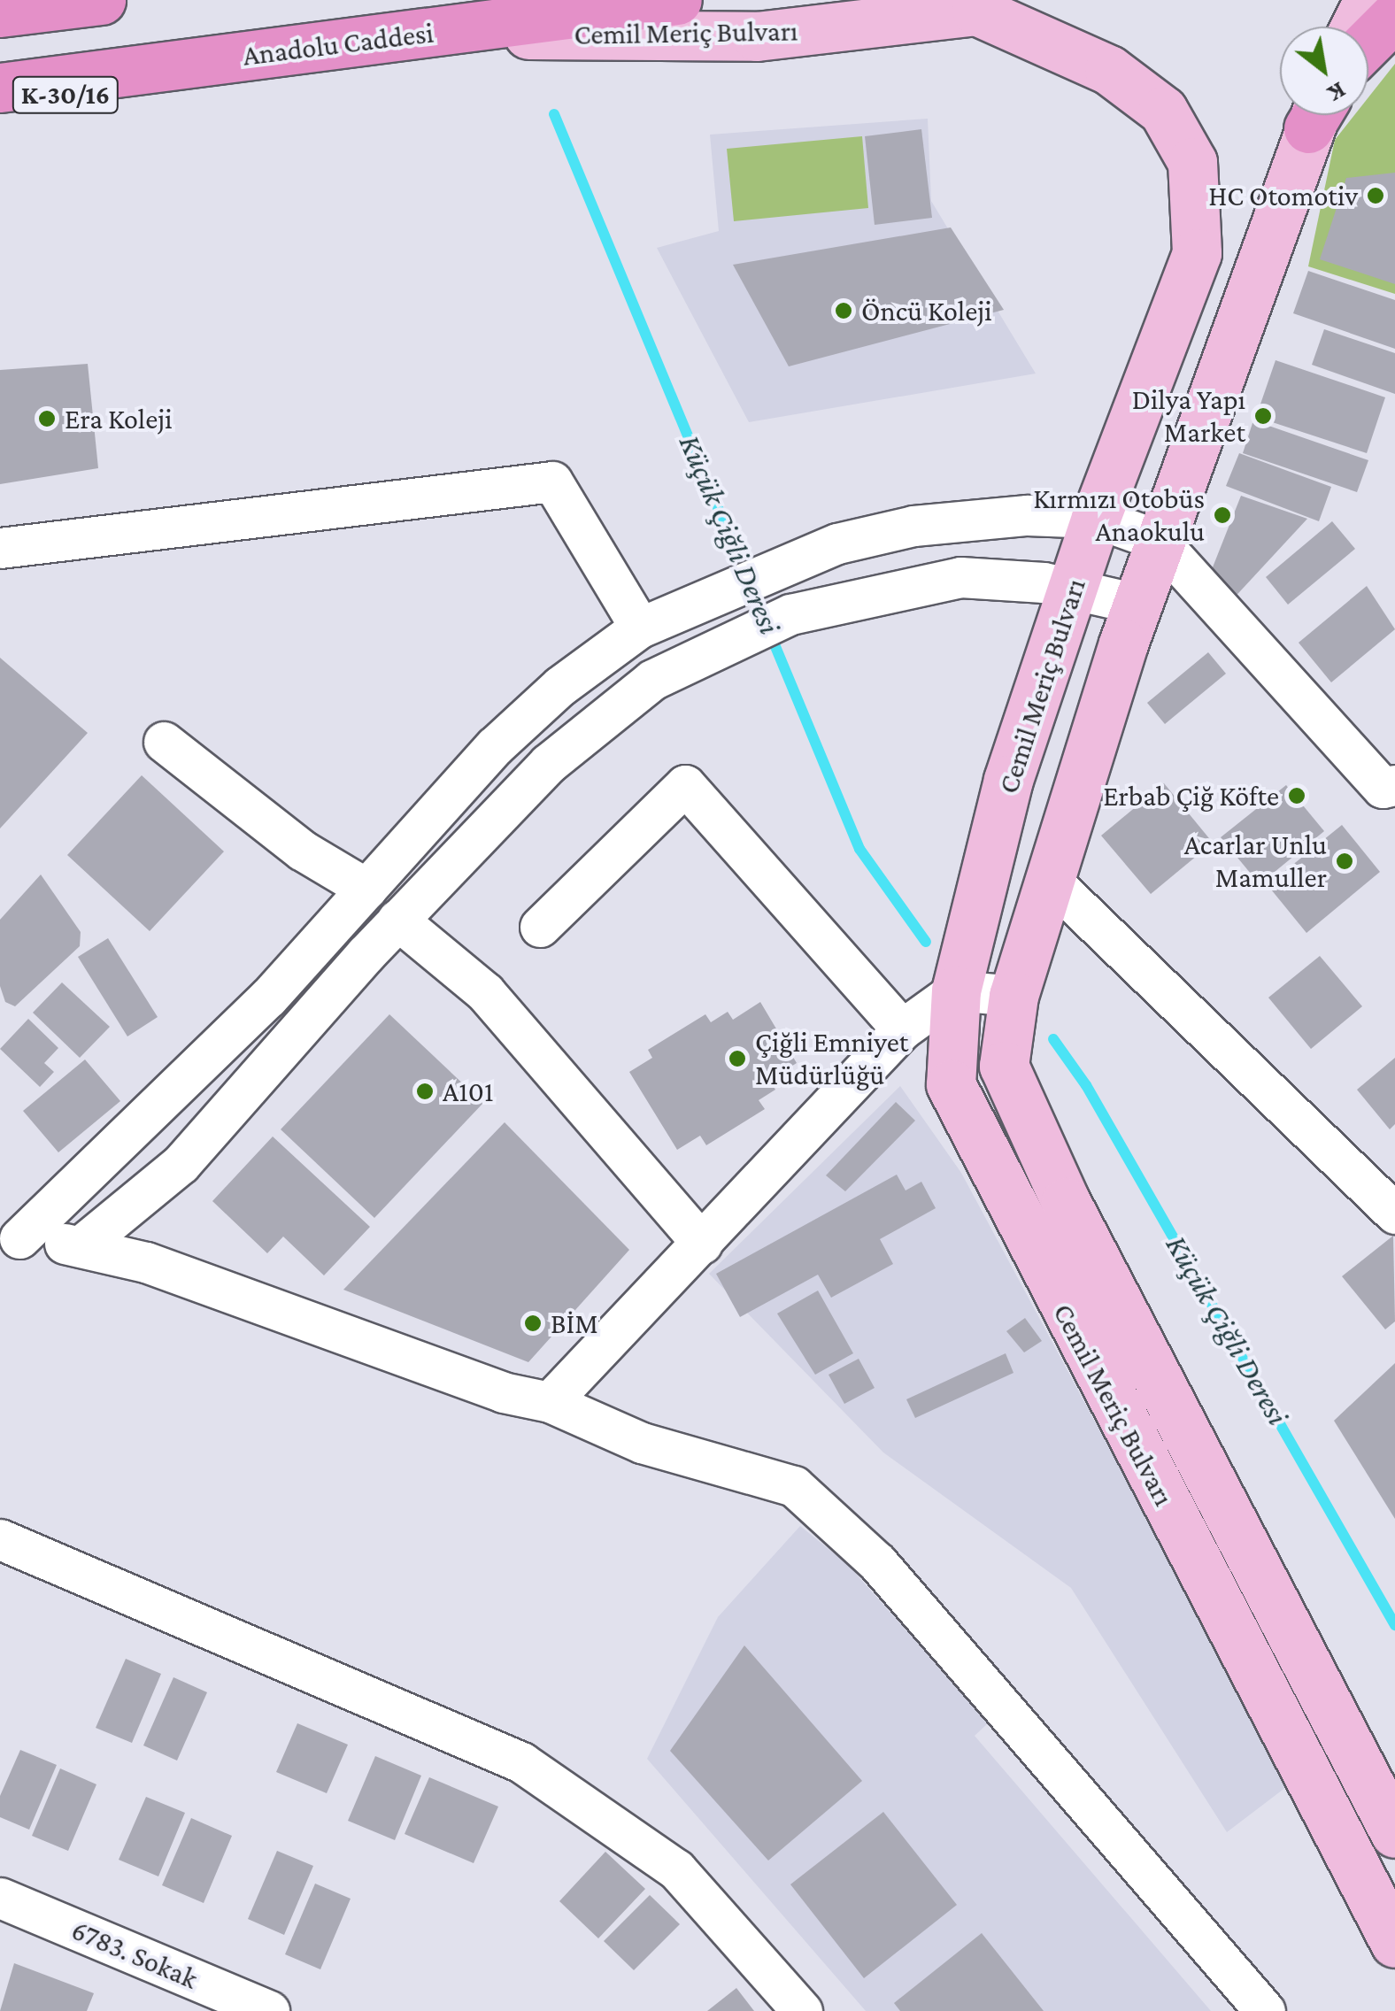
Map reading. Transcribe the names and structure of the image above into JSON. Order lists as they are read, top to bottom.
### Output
{
  "streets": {
    "highway": ["Anadolu Caddesi", "K-30/16"],
    "main road": ["Cemil Meriç Bulvarı"],
    "street": ["6783. Sokak"]
  },
  "crossings": [
    ["Cemil Meriç Bulvarı", "Anadolu Caddesi"],
    ["Anadolu Caddesi", "K-30/16"]
  ],
  "water": ["Küçük Çiğli Deresi"],
  "places": [
    "HC Otomotiv",
    "Öncü Koleji",
    "Dilya Yapı Market",
    "Era Koleji",
    "Kırmızı Otobüs Anaokulu",
    "Erbab Çiğ Köfte",
    "Acarlar Unlu Mamuller",
    "Çiğli Emniyet Müdürlüğü",
    "A101",
    "BİM"
  ],
  "north": "bottom right"
}
